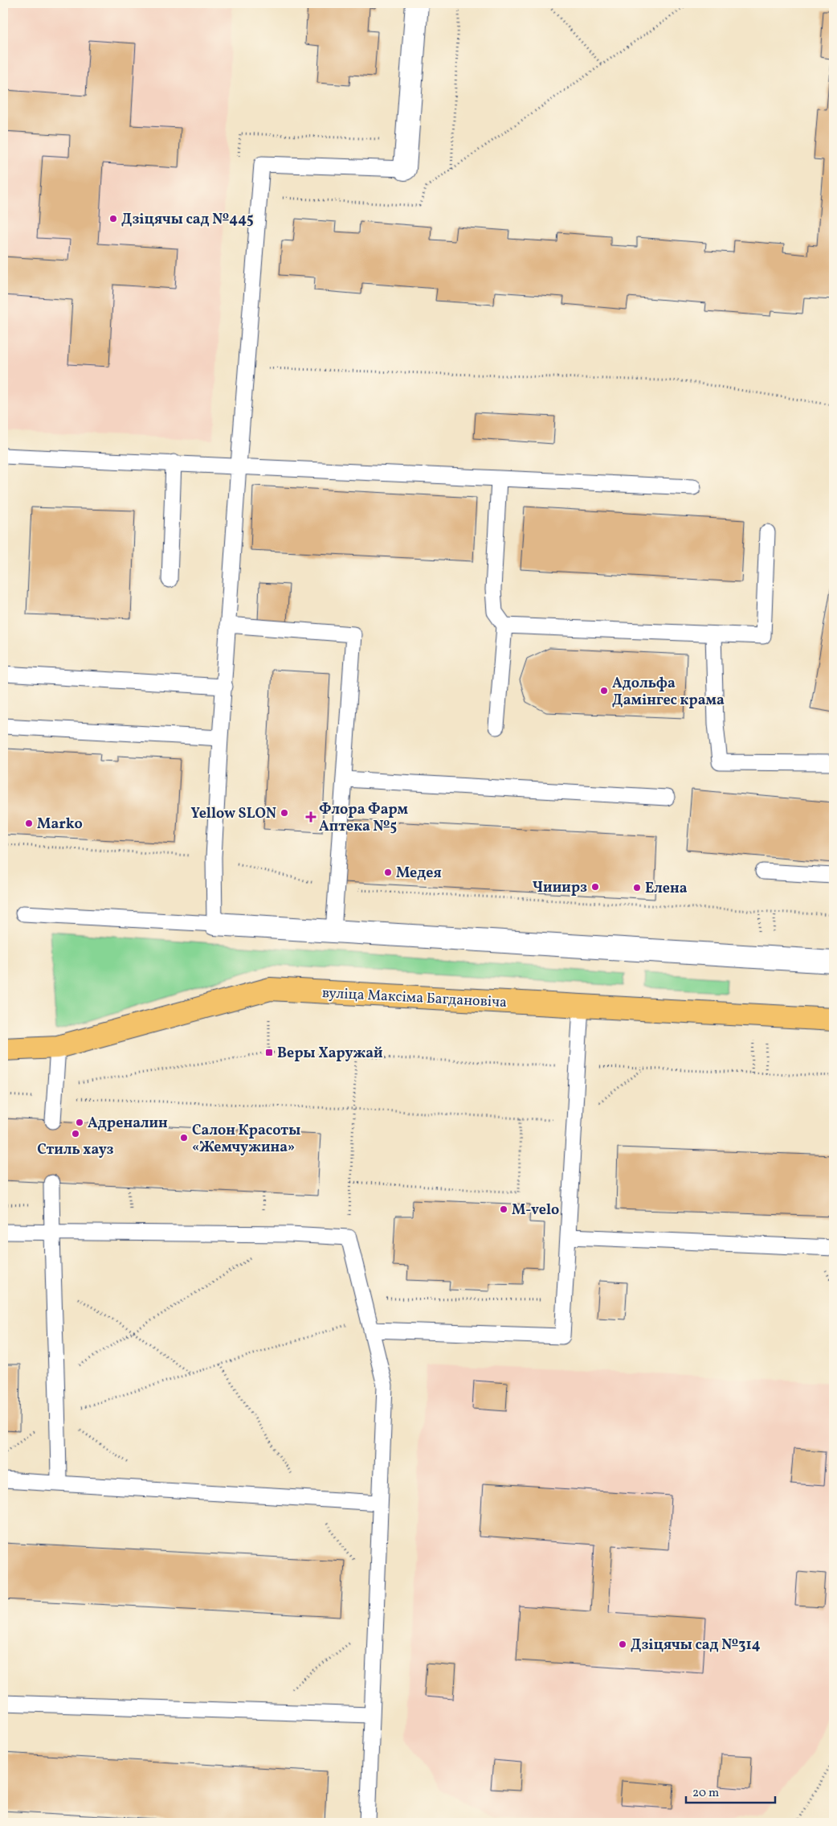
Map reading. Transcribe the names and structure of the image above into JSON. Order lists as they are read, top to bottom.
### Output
{
  "streets": {
    "main road": ["вуліца Максіма Багдановіча"]
  },
  "places": {
    "other": [
      "Дзіцячы сад №445",
      "Адольфа Дамінгес крама",
      "Yellow SLON",
      "Marko",
      "Медея",
      "Чииирз",
      "Елена",
      "Адреналин",
      "Стиль хауз",
      "Салон Красоты «Жемчужина»",
      "M-velo",
      "Дзіцячы сад №314"
    ],
    "health": ["Флора Фарм Аптека №5"],
    "transit": ["Веры Харужай"]
  },
  "scale_bar": "20 m"
}
